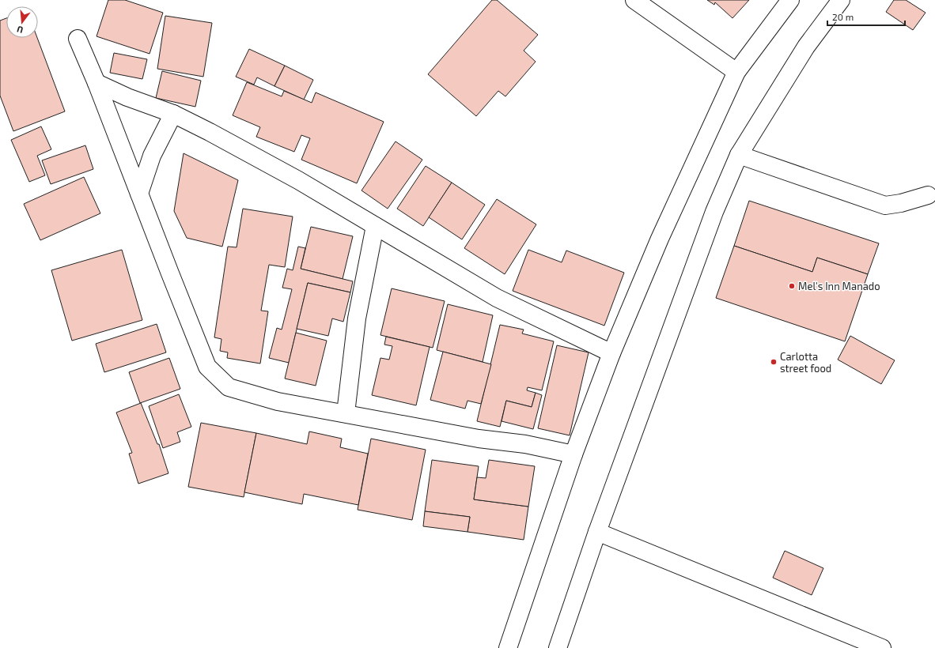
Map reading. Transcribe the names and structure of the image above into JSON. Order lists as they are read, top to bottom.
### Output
{
  "places": ["Mel's Inn Manado", "Carlotta street food"],
  "scale_bar": "20 m",
  "north": "bottom"
}
